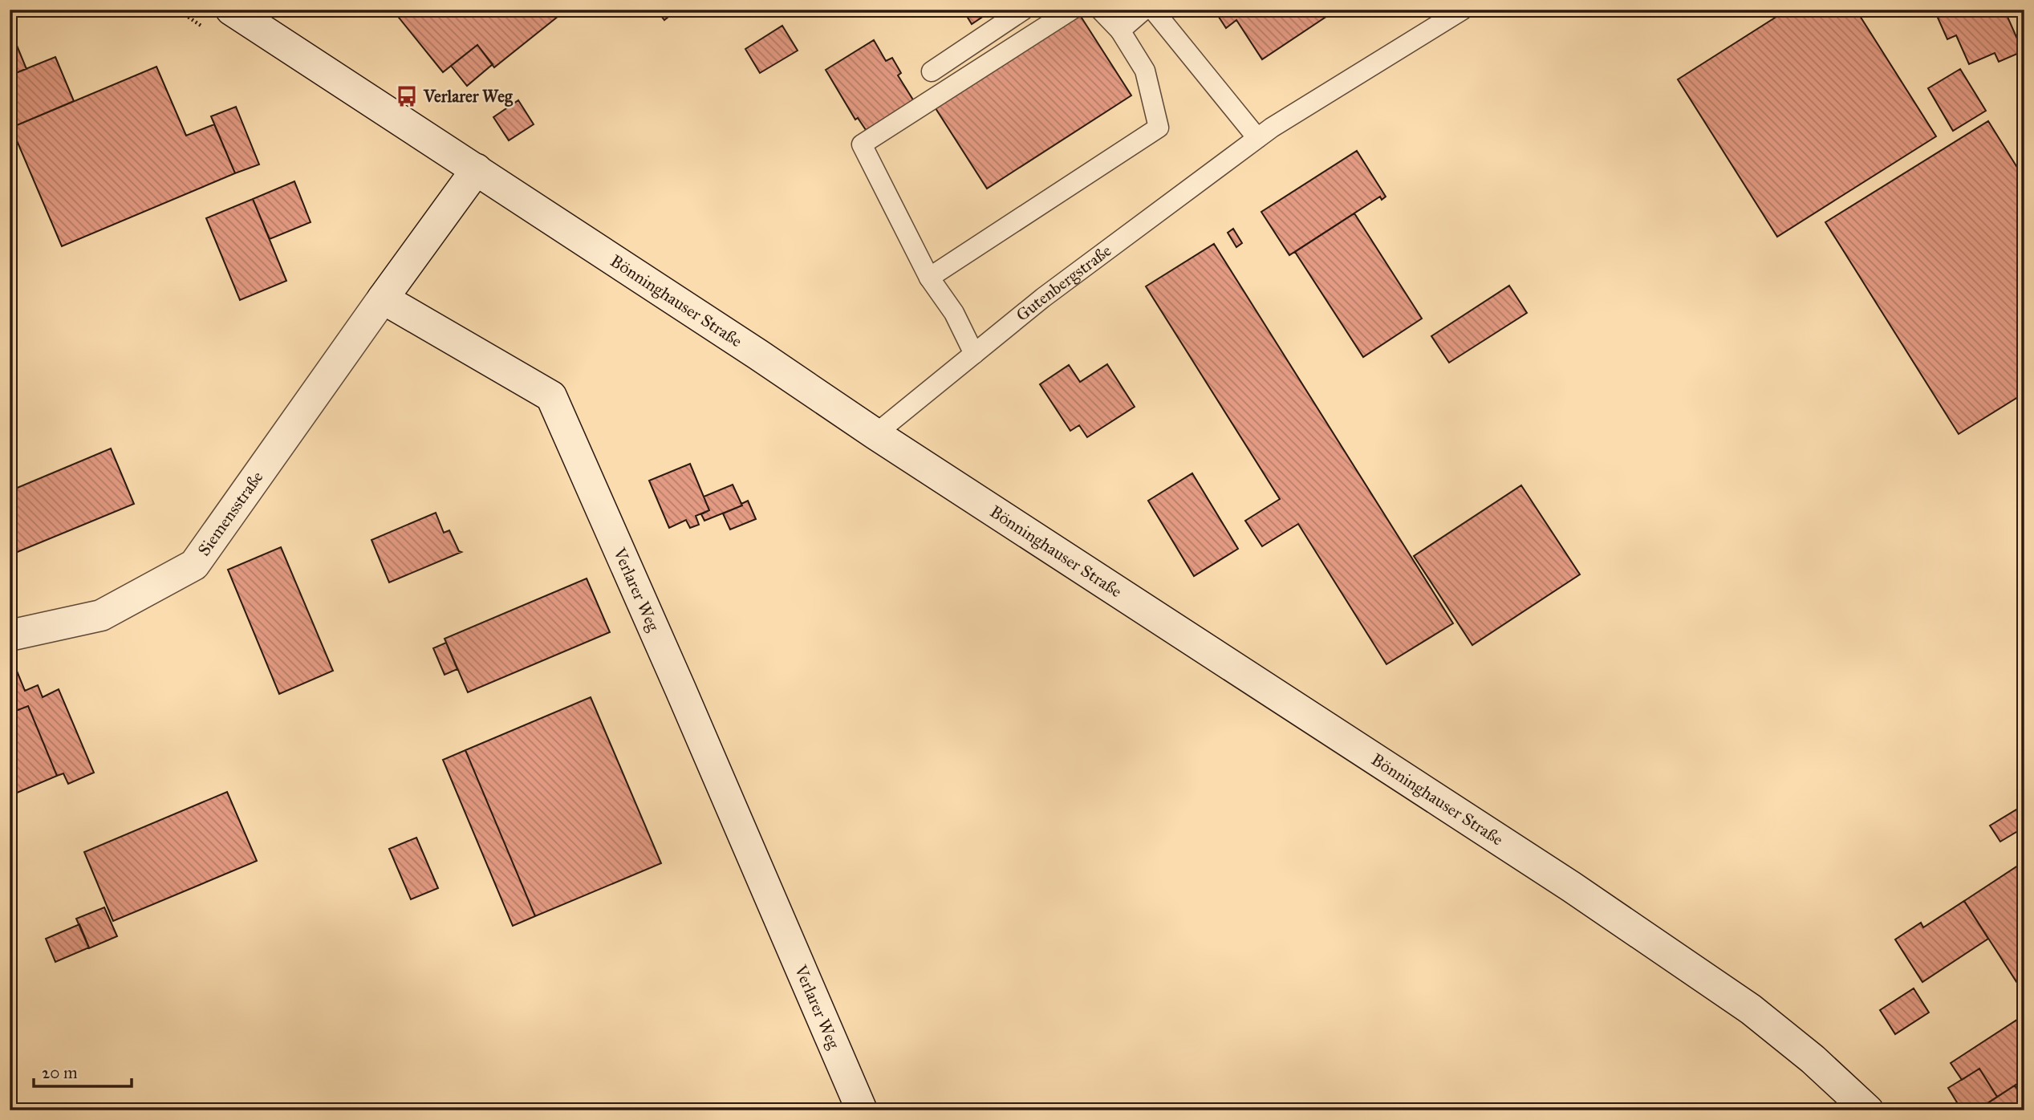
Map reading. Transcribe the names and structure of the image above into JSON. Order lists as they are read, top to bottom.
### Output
{
  "streets": {
    "main road": ["Bönninghauser Straße", "Siemensstraße", "Verlarer Weg"],
    "lane": ["Gutenbergstraße"]
  },
  "crossings": [
    ["Gutenbergstraße", "Bönninghauser Straße"],
    ["Siemensstraße", "Verlarer Weg"]
  ],
  "places": {
    "bus stop": ["Verlarer Weg"]
  },
  "scale_bar": "20 m"
}
